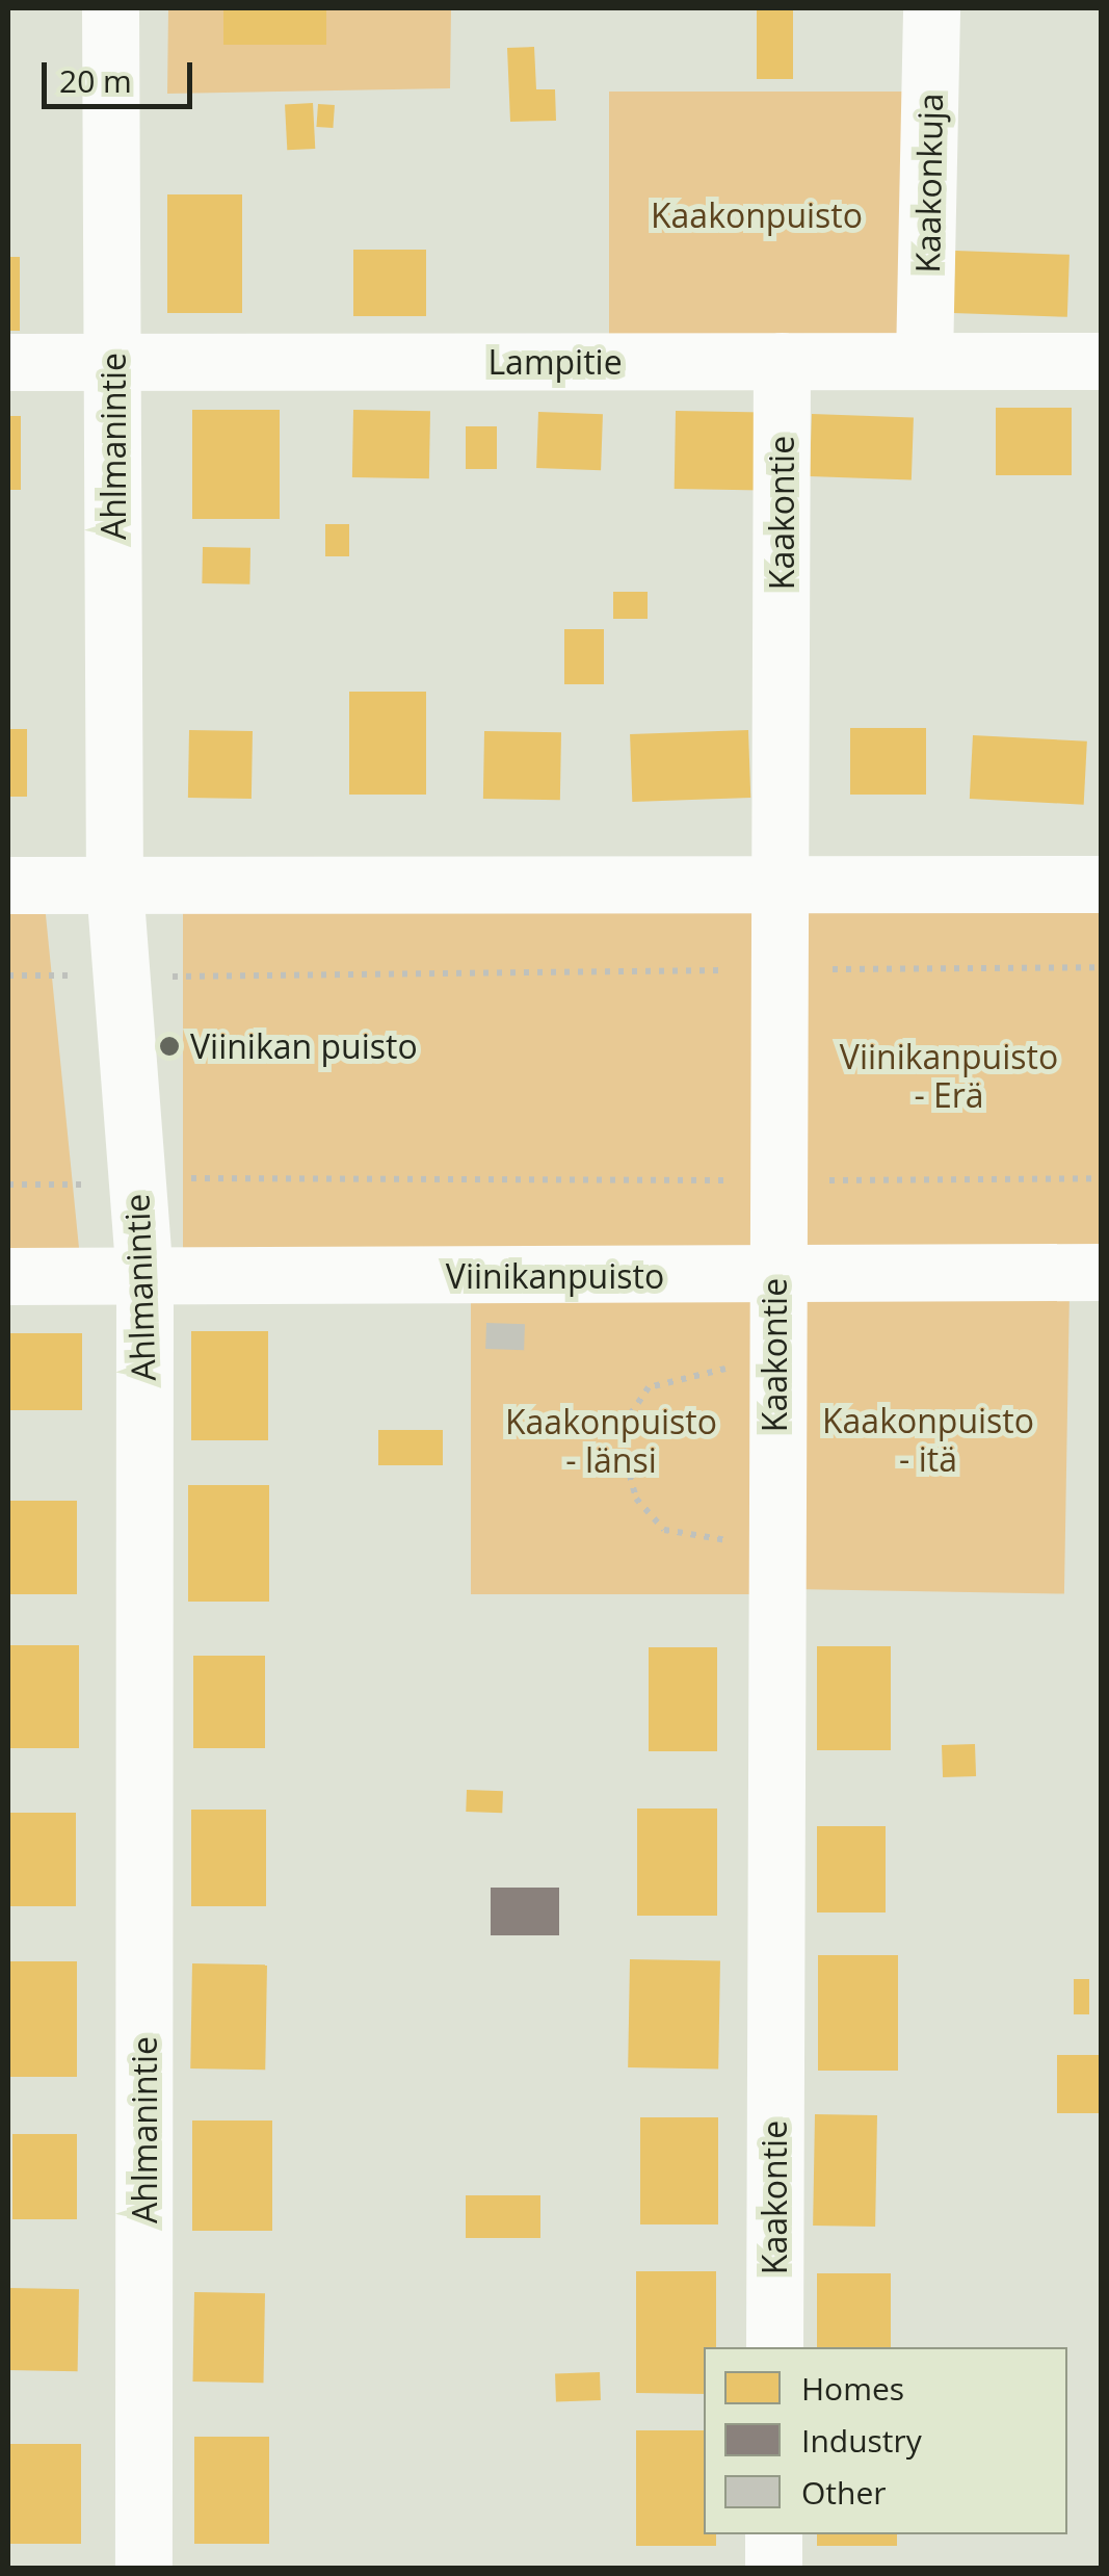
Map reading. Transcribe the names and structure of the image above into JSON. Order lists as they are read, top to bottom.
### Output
{
  "streets": {
    "street": [
      "Kaakonkuja",
      "Lampitie",
      "Ahlmanintie",
      "Kaakontie",
      "Viinikanpuisto"
    ]
  },
  "crossings": [
    ["Kaakonkuja", "Lampitie"],
    ["Lampitie", "Ahlmanintie"],
    ["Lampitie", "Kaakontie"],
    ["Ahlmanintie", "Viinikanpuisto"],
    ["Kaakontie", "Viinikanpuisto"]
  ],
  "parks": [
    "Kaakonpuisto",
    "Viinikanpuisto - Erä",
    "Kaakonpuisto - itä",
    "Kaakonpuisto - länsi"
  ],
  "places": ["Viinikan puisto"],
  "legend": ["Homes", "Industry", "Other"],
  "scale_bar": "20 m"
}
